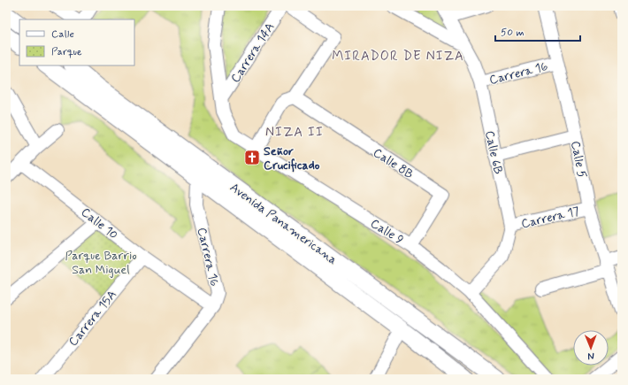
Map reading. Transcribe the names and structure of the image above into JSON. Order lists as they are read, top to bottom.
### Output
{
  "streets": {
    "main road": ["Avenida Panamericana"],
    "street": [
      "Carrera 14A",
      "Carrera 16",
      "Calle 6B",
      "Calle 5",
      "Calle 8B",
      "Carrera 17",
      "Calle 10",
      "Calle 9",
      "Carrera 15A"
    ]
  },
  "crossings": [
    ["Carrera 14A", "Calle 9"],
    ["Carrera 16", "Calle 6B"],
    ["Carrera 16", "Calle 5"],
    ["Carrera 16", "Calle 10"],
    ["Carrera 16", "Avenida Panamericana"],
    ["Calle 6B", "Carrera 17"],
    ["Calle 6B", "Calle 9"],
    ["Calle 5", "Carrera 17"],
    ["Calle 8B", "Calle 9"],
    ["Calle 10", "Carrera 15A"]
  ],
  "districts": ["MIRADOR DE NIZA", "NIZA II"],
  "parks": ["Parque Barrio San Miguel"],
  "places": {
    "church": ["Señor Crucificado"]
  },
  "legend": ["Calle", "Parque"],
  "scale_bar": "50 m",
  "north": "bottom"
}
